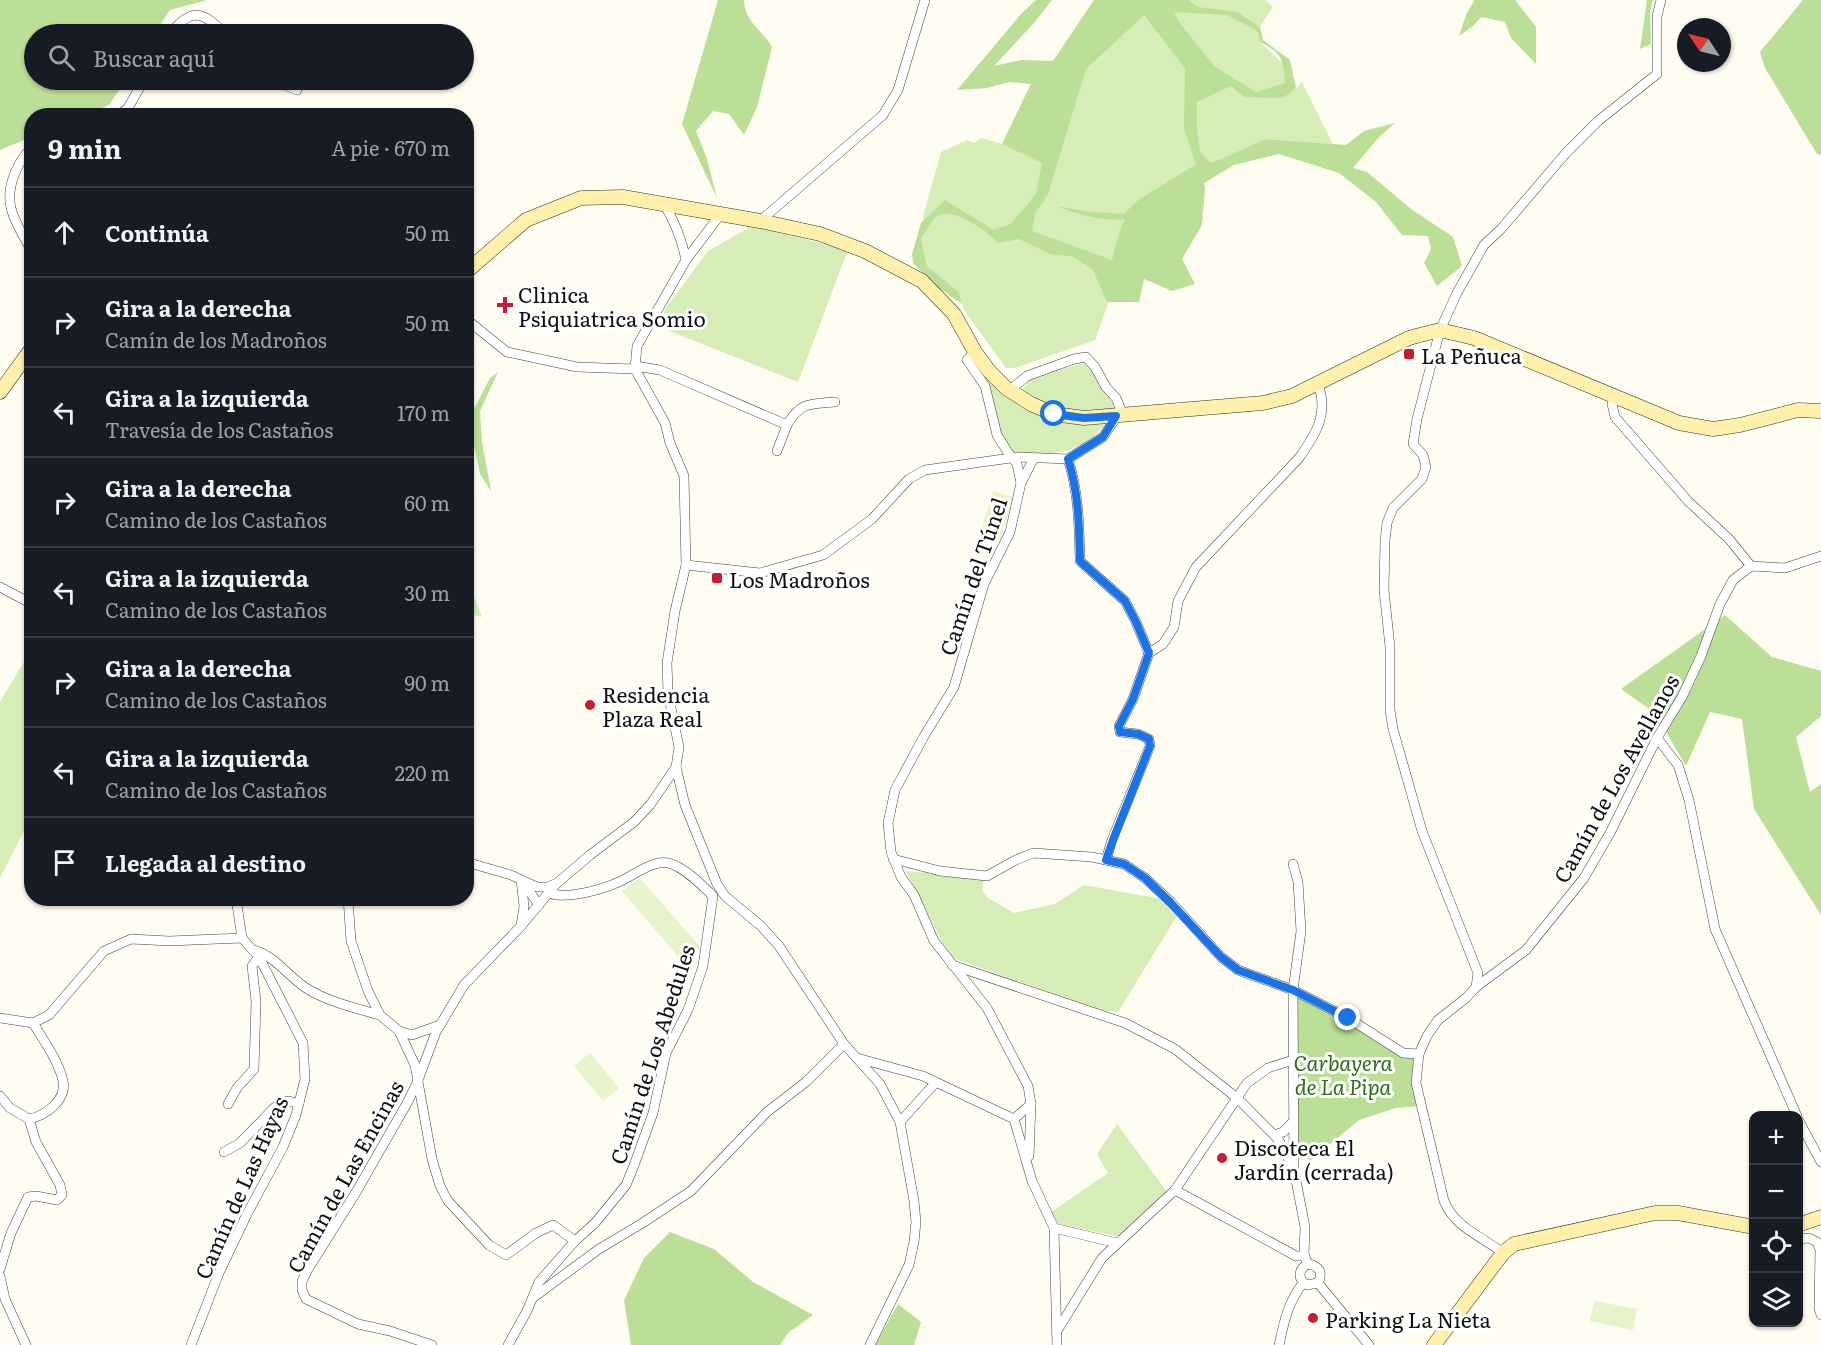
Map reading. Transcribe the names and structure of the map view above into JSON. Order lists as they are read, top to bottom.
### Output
{
  "streets": {
    "street": [
      "Camín del Túnel",
      "Camín de Los Avellanos",
      "Camín de Los Abedules",
      "Camín de Las Encinas",
      "Camín de Las Hayas"
    ]
  },
  "crossings": [
    ["Camín de Los Abedules", "Camín de Las Encinas"]
  ],
  "parks": ["Carbayera de La Pipa"],
  "places": {
    "health": ["Clinica Psiquiatrica Somio"],
    "transit": ["La Peñuca", "Los Madroños"],
    "other": ["Residencia Plaza Real", "Discoteca El Jardín (cerrada)", "Parking La Nieta"]
  },
  "north": "top left",
  "page": {
    "search": "Buscar aquí",
    "heading": ["9 min", "A pie · 670 m"],
    "list": [
      ["Continúa", "50 m"],
      ["Gira a la derecha", "Camín de los Madroños", "50 m"],
      ["Gira a la izquierda", "Travesía de los Castaños", "170 m"],
      ["Gira a la derecha", "Camino de los Castaños", "60 m"],
      ["Gira a la izquierda", "Camino de los Castaños", "30 m"],
      ["Gira a la derecha", "Camino de los Castaños", "90 m"],
      ["Gira a la izquierda", "Camino de los Castaños", "220 m"],
      "Llegada al destino"
    ],
    "map_buttons": ["+", "−"]
  }
}
